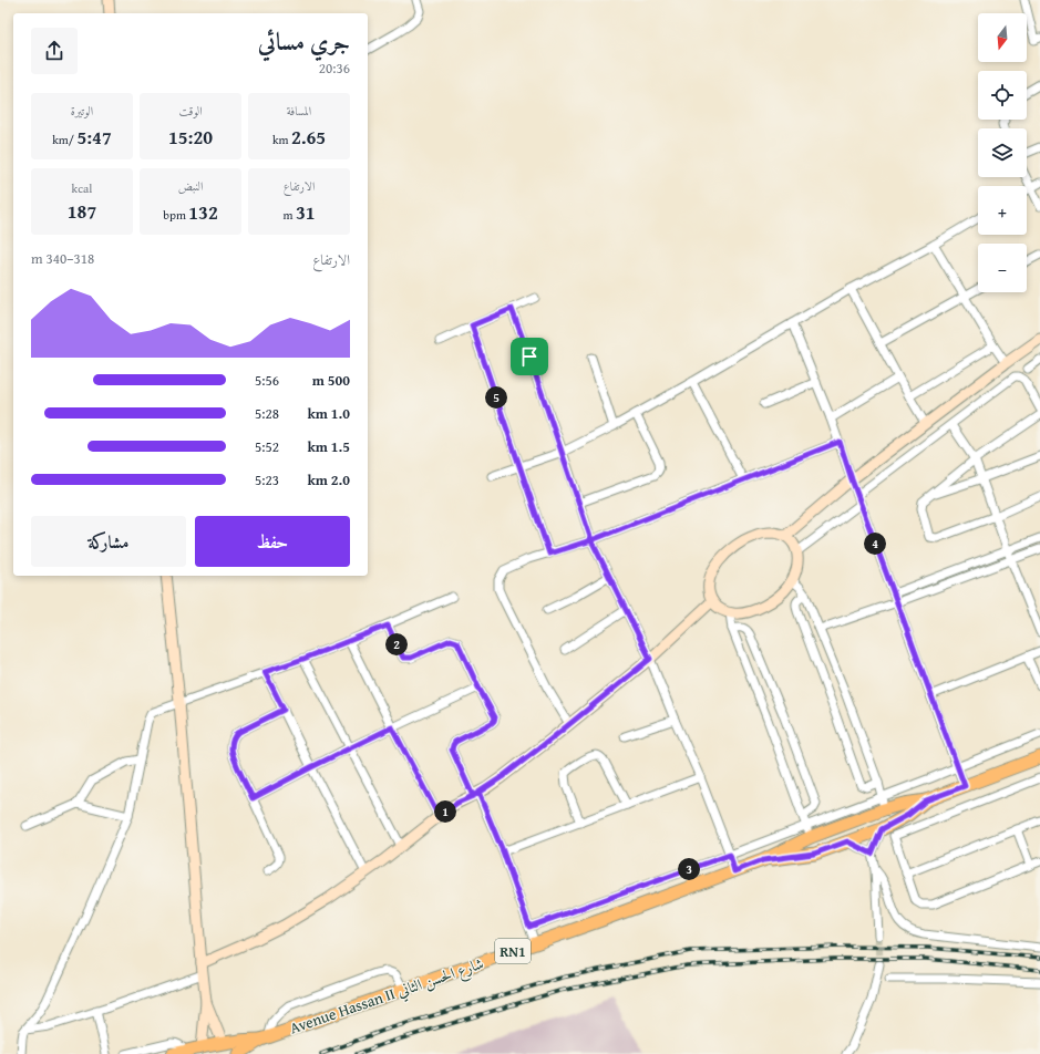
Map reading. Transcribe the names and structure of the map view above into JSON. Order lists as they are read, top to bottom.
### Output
{
  "streets": {
    "main road": ["RN1", "Avenue Hassan II شارع الحسن الثاني"]
  },
  "north": "bottom",
  "page": {
    "map_buttons": ["+", "−"],
    "heading": ["جري مسائي", "20:36"],
    "stats": [
      ["المسافة", "2.65 km"],
      ["الوقت", "15:20"],
      ["الوتيرة", "5:47 /km"],
      ["الارتفاع", "31 m"],
      ["النبض", "132 bpm"],
      ["kcal", "187"]
    ],
    "chart": ["الارتفاع", "318–340 m"],
    "list": [
      {
        "name": "500 m",
        "note": "5:56"
      },
      {
        "name": "1.0 km",
        "note": "5:28"
      },
      {
        "name": "1.5 km",
        "note": "5:52"
      },
      {
        "name": "2.0 km",
        "note": "5:23"
      }
    ],
    "pins": [
      "5",
      "4",
      "2",
      "1",
      "3"
    ],
    "buttons": ["حفظ", "مشاركة"]
  }
}
